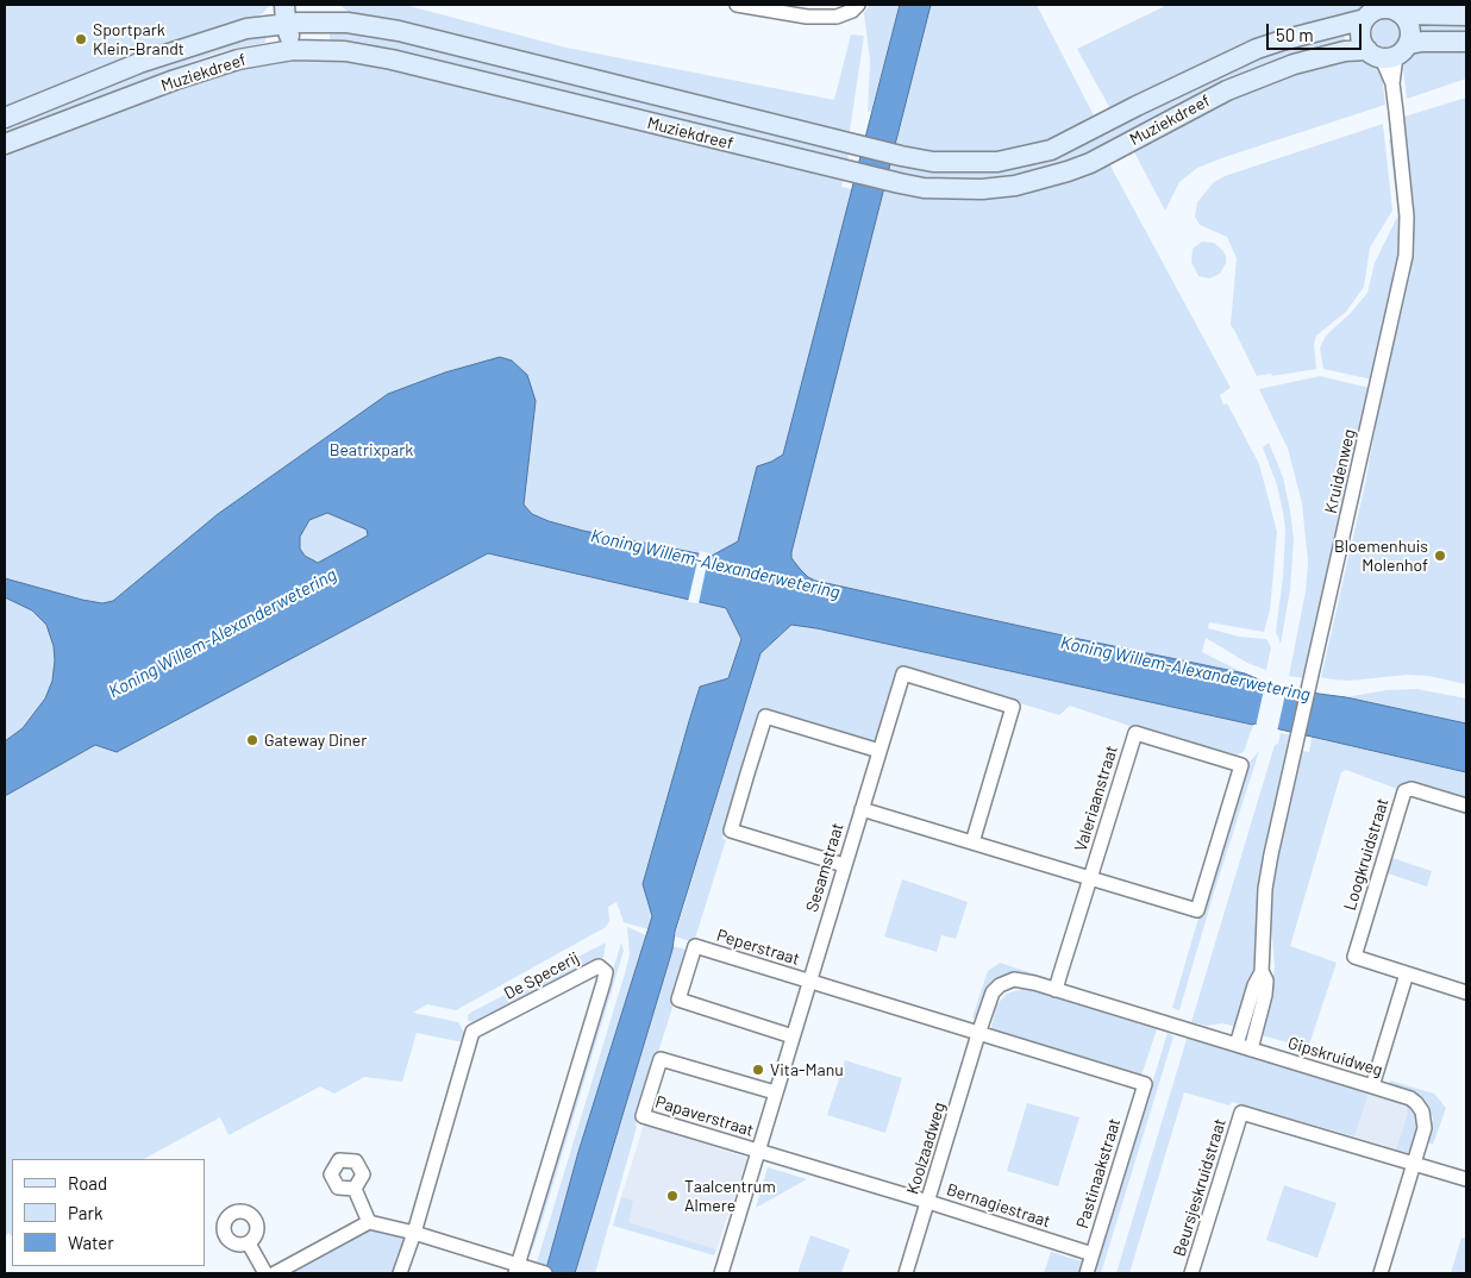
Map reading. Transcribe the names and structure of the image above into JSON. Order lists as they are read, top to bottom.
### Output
{
  "streets": {
    "main road": ["Muziekdreef"],
    "street": [
      "Kruidenweg",
      "Valeriaanstraat",
      "Loogkruidstraat",
      "Sesamstraat",
      "Peperstraat",
      "De Specerij",
      "Gipskruidweg",
      "Papaverstraat",
      "Koolzaadweg",
      "Pastinaakstraat",
      "Beursjeskruidstraat",
      "Bernagiestraat"
    ]
  },
  "crossings": [
    ["Muziekdreef", "Kruidenweg"],
    ["Kruidenweg", "Gipskruidweg"],
    ["Valeriaanstraat", "Sesamstraat"],
    ["Valeriaanstraat", "Koolzaadweg"],
    ["Sesamstraat", "Peperstraat"],
    ["Sesamstraat", "Papaverstraat"],
    ["Peperstraat", "Koolzaadweg"],
    ["Peperstraat", "Pastinaakstraat"],
    ["Gipskruidweg", "Koolzaadweg"],
    ["Gipskruidweg", "Beursjeskruidstraat"],
    ["Papaverstraat", "Koolzaadweg"],
    ["Papaverstraat", "Bernagiestraat"],
    ["Koolzaadweg", "Pastinaakstraat"],
    ["Koolzaadweg", "Bernagiestraat"],
    ["Pastinaakstraat", "Bernagiestraat"]
  ],
  "water": ["Koning Willem-Alexanderwetering"],
  "parks": ["Beatrixpark"],
  "places": [
    "Sportpark Klein-Brandt",
    "Bloemenhuis Molenhof",
    "Gateway Diner",
    "Vita-Manu",
    "Taalcentrum Almere"
  ],
  "legend": ["Road", "Park", "Water"],
  "scale_bar": "50 m"
}
